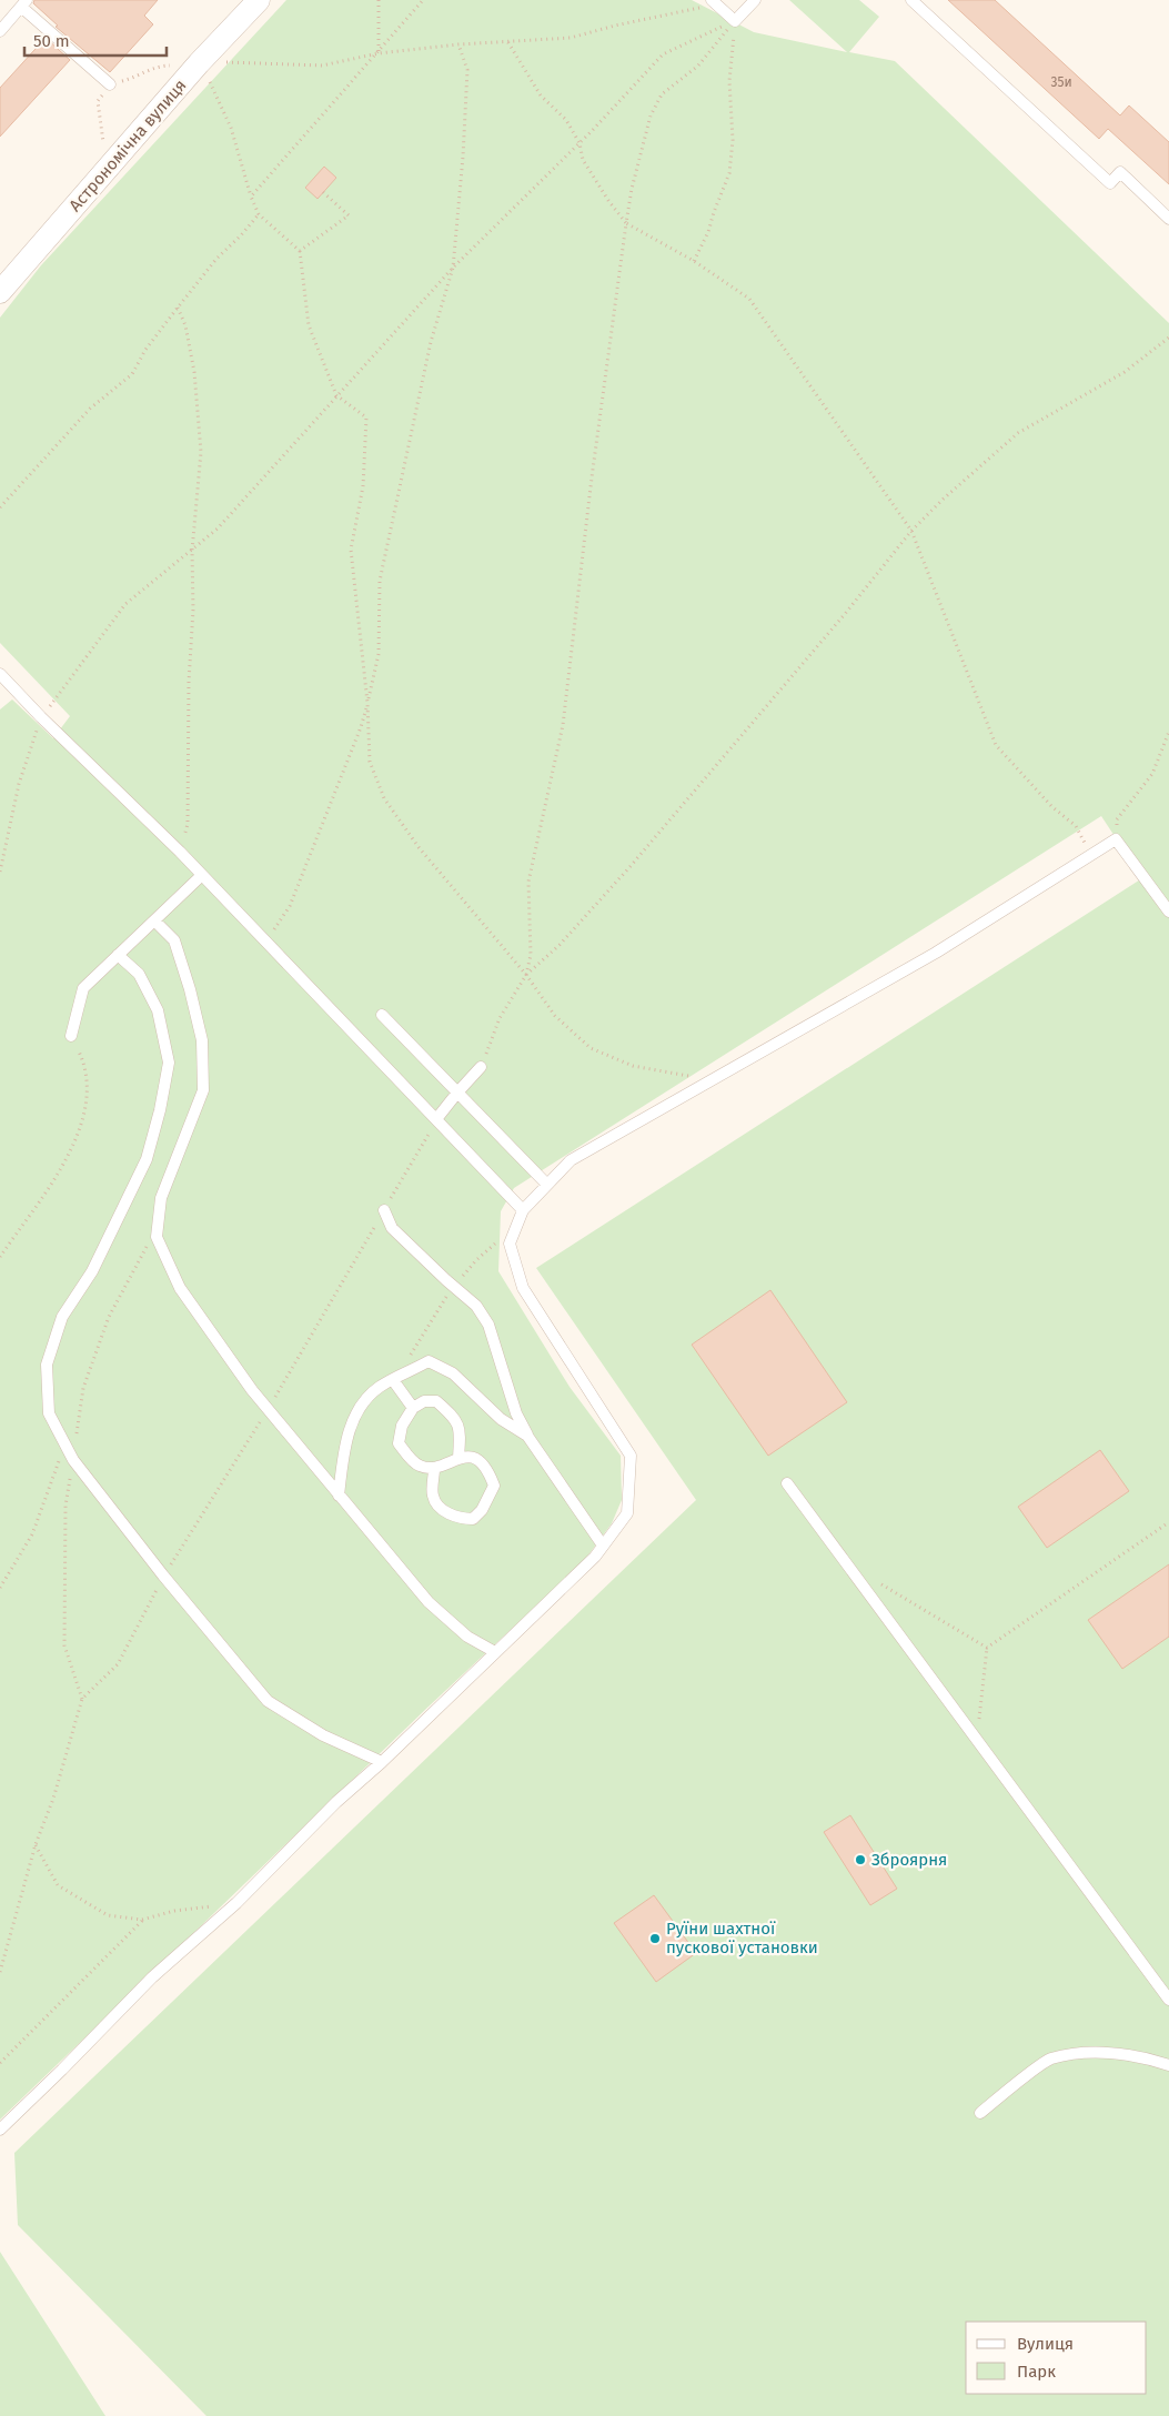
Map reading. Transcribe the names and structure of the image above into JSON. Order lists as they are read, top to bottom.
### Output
{
  "streets": {
    "street": ["Астрономічна вулиця"]
  },
  "places": ["Зброярня", "Руїни шахтної пускової установки"],
  "house_numbers": ["35и"],
  "legend": ["Вулиця", "Парк"],
  "scale_bar": "50 m"
}
